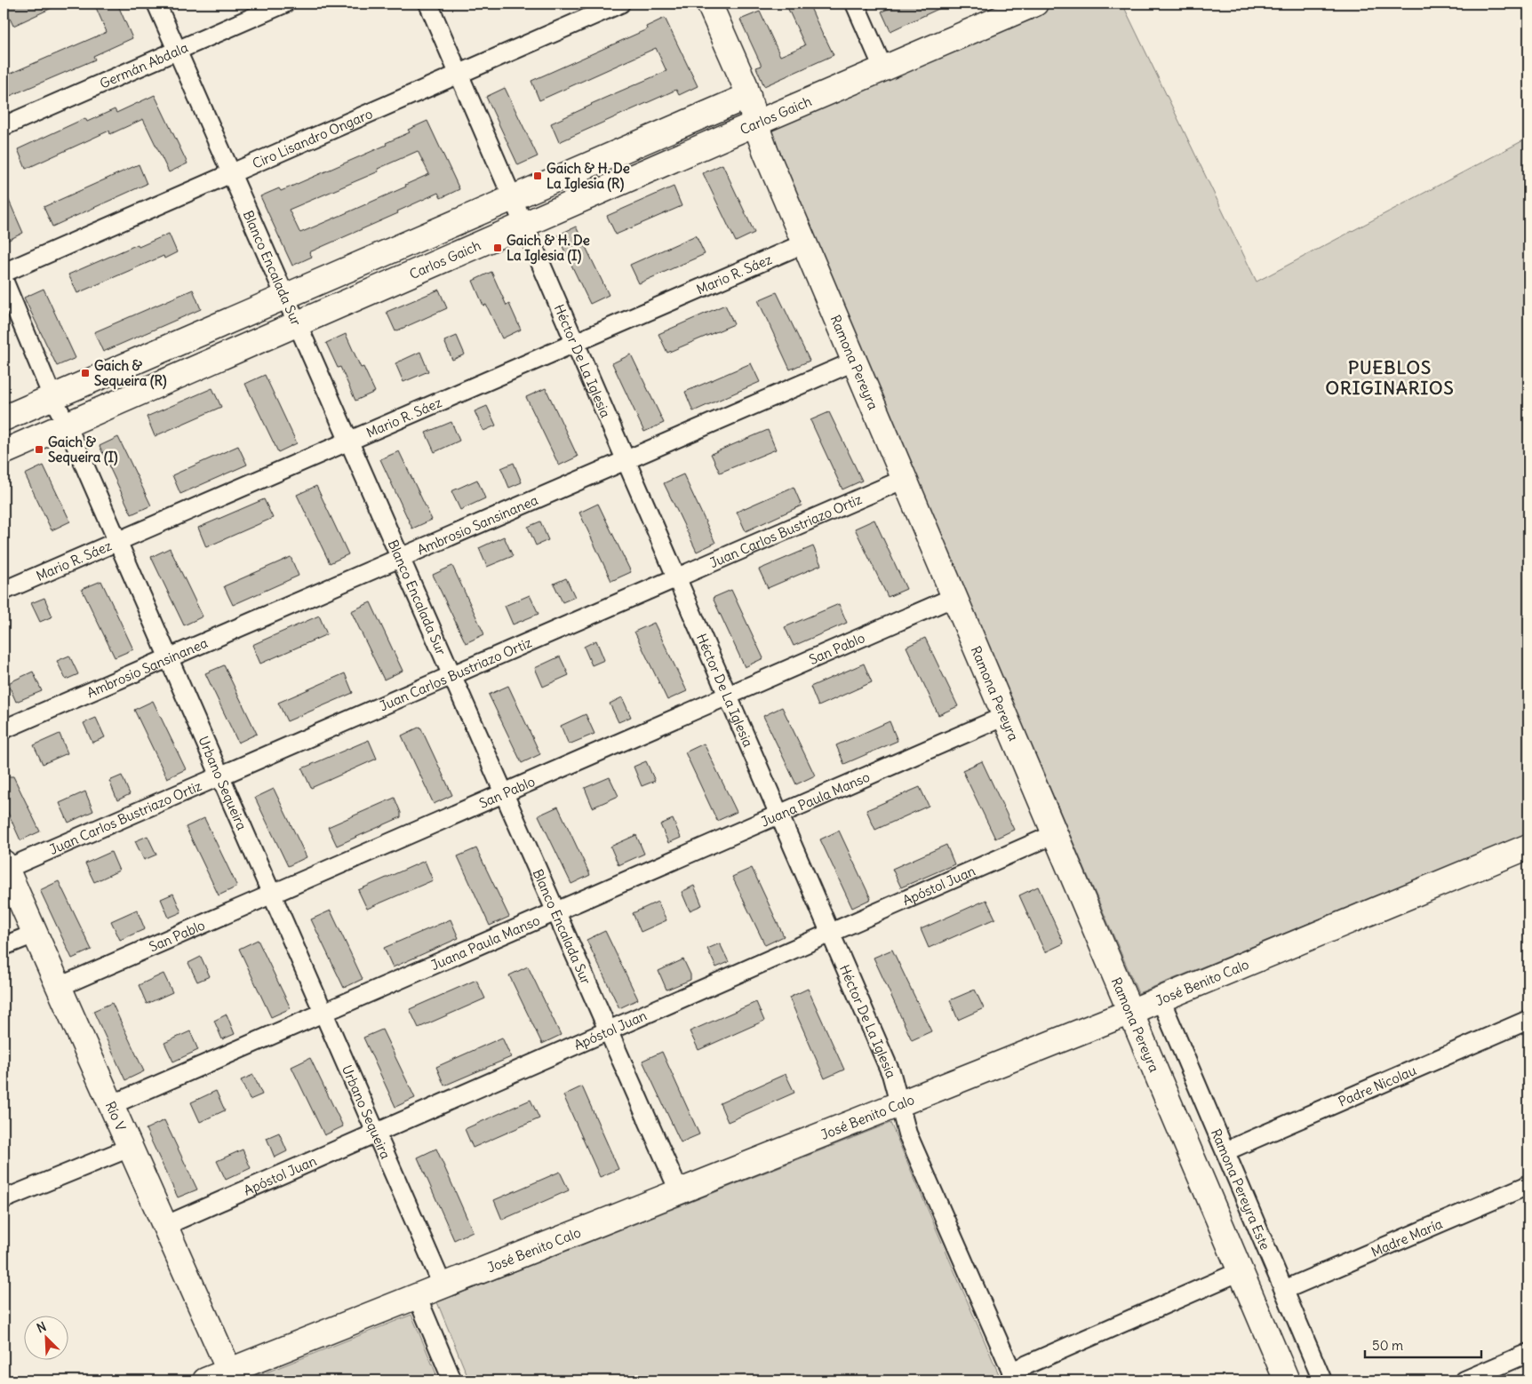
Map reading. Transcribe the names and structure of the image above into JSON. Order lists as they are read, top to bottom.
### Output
{
  "streets": {
    "street": [
      "Germán Abdala",
      "Carlos Gaich",
      "Ciro Lisandro Ongaro",
      "Blanco Encalada Sur",
      "Mario R. Sáez",
      "Héctor De La Iglesia",
      "Ramona Pereyra",
      "Ambrosio Sansinanea",
      "Juan Carlos Bustriazo Ortiz",
      "San Pablo",
      "Urbano Sequeira",
      "Juana Paula Manso",
      "Apóstol Juan",
      "José Benito Calo",
      "Padre Nicolau",
      "Río V",
      "Ramona Pereyra Este",
      "Madre María"
    ]
  },
  "crossings": [
    ["Germán Abdala", "Blanco Encalada Sur"],
    ["Carlos Gaich", "Blanco Encalada Sur"],
    ["Carlos Gaich", "Héctor De La Iglesia"],
    ["Carlos Gaich", "Ramona Pereyra"],
    ["Carlos Gaich", "Urbano Sequeira"],
    ["Ciro Lisandro Ongaro", "Blanco Encalada Sur"],
    ["Ciro Lisandro Ongaro", "Héctor De La Iglesia"],
    ["Blanco Encalada Sur", "Mario R. Sáez"],
    ["Blanco Encalada Sur", "Ambrosio Sansinanea"],
    ["Blanco Encalada Sur", "Juan Carlos Bustriazo Ortiz"],
    ["Blanco Encalada Sur", "San Pablo"],
    ["Blanco Encalada Sur", "Juana Paula Manso"],
    ["Blanco Encalada Sur", "Apóstol Juan"],
    ["Blanco Encalada Sur", "José Benito Calo"],
    ["Mario R. Sáez", "Héctor De La Iglesia"],
    ["Mario R. Sáez", "Ramona Pereyra"],
    ["Mario R. Sáez", "Urbano Sequeira"],
    ["Héctor De La Iglesia", "Ambrosio Sansinanea"],
    ["Héctor De La Iglesia", "Juan Carlos Bustriazo Ortiz"],
    ["Héctor De La Iglesia", "San Pablo"],
    ["Héctor De La Iglesia", "Juana Paula Manso"],
    ["Héctor De La Iglesia", "Apóstol Juan"],
    ["Héctor De La Iglesia", "José Benito Calo"],
    ["Ramona Pereyra", "Ambrosio Sansinanea"],
    ["Ramona Pereyra", "Juan Carlos Bustriazo Ortiz"],
    ["Ramona Pereyra", "San Pablo"],
    ["Ramona Pereyra", "Juana Paula Manso"],
    ["Ramona Pereyra", "Apóstol Juan"],
    ["Ramona Pereyra", "José Benito Calo"],
    ["Ambrosio Sansinanea", "Urbano Sequeira"],
    ["Juan Carlos Bustriazo Ortiz", "Urbano Sequeira"],
    ["Juan Carlos Bustriazo Ortiz", "Río V"],
    ["San Pablo", "Urbano Sequeira"],
    ["San Pablo", "Río V"],
    ["Urbano Sequeira", "Juana Paula Manso"],
    ["Urbano Sequeira", "Apóstol Juan"],
    ["Urbano Sequeira", "José Benito Calo"],
    ["Juana Paula Manso", "Río V"],
    ["Apóstol Juan", "Río V"],
    ["José Benito Calo", "Río V"],
    ["José Benito Calo", "Ramona Pereyra Este"],
    ["Padre Nicolau", "Ramona Pereyra Este"],
    ["Ramona Pereyra Este", "Madre María"]
  ],
  "districts": ["PUEBLOS ORIGINARIOS"],
  "places": {
    "transit": [
      "Gaich & H. De La Iglesia (R)",
      "Gaich & H. De La Iglesia (I)",
      "Gaich & Sequeira (R)",
      "Gaich & Sequeira (I)"
    ]
  },
  "scale_bar": "50 m",
  "north": "top left"
}
